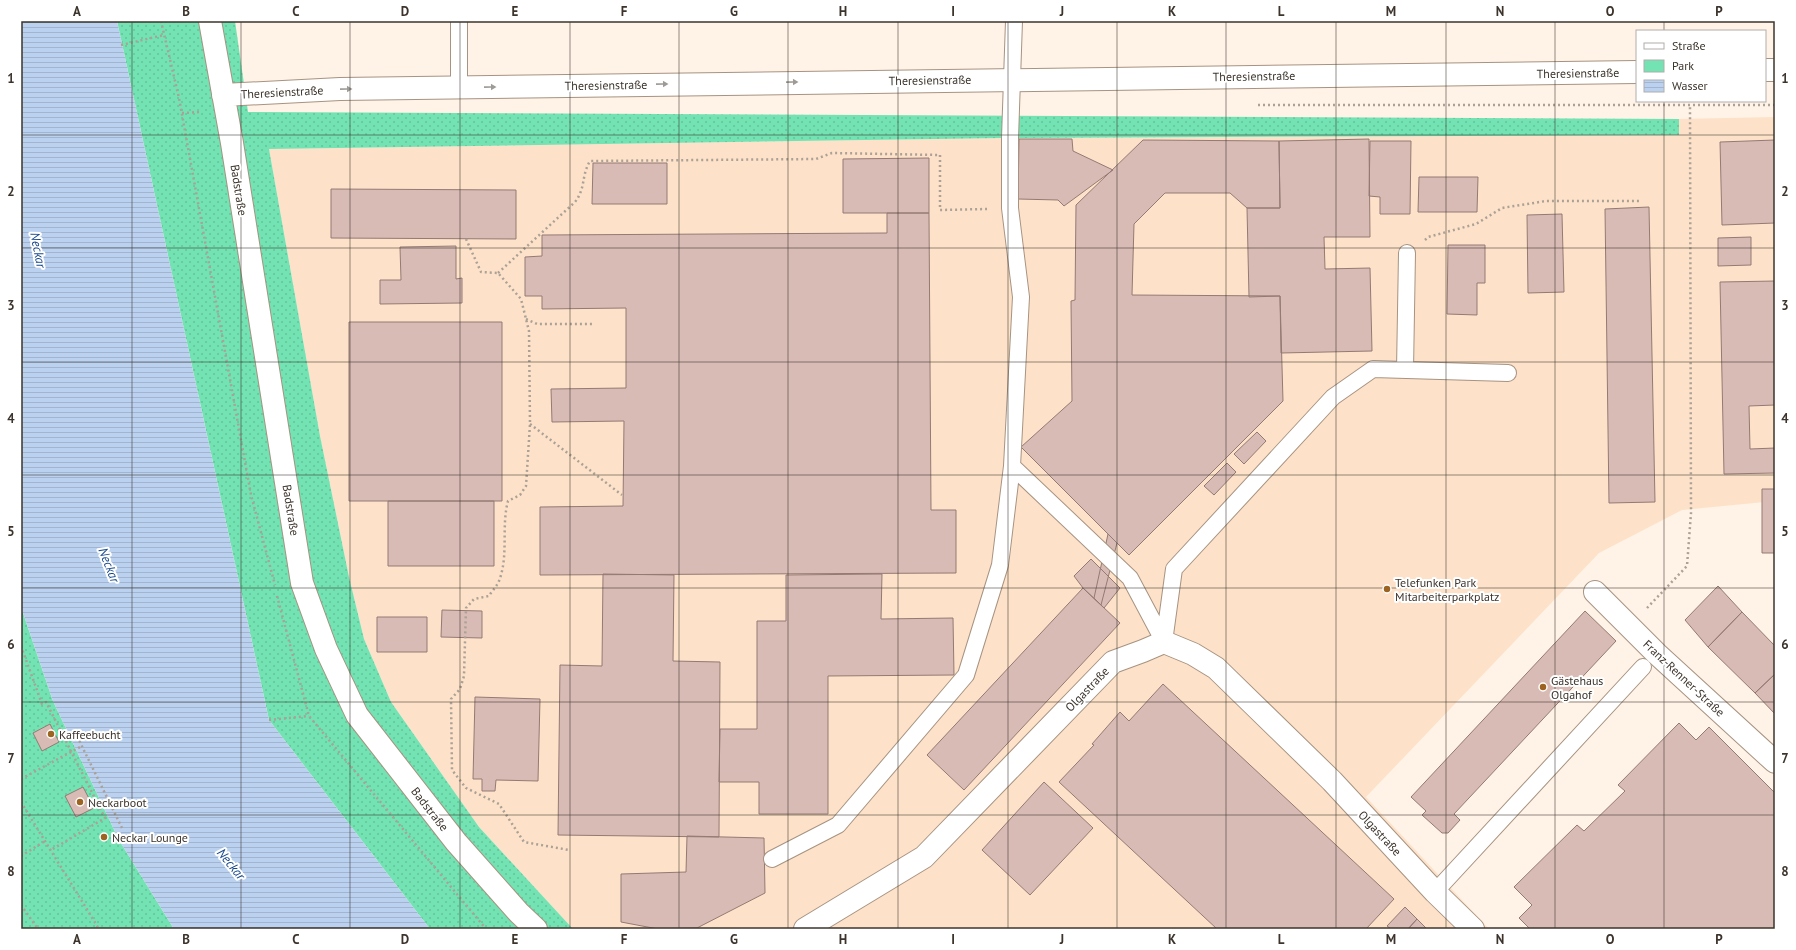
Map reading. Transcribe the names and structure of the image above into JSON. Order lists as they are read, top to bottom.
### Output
{
  "streets": {
    "street": [
      "Theresienstraße",
      "Badstraße",
      "Franz-Renner-Straße",
      "Olgastraße"
    ]
  },
  "crossings": [
    ["Theresienstraße", "Badstraße"]
  ],
  "one_way": ["Theresienstraße"],
  "water": ["Neckar"],
  "places": [
    "Telefunken Park Mitarbeiterparkplatz",
    "Gästehaus Olgahof",
    "Kaffeebucht",
    "Neckarboot",
    "Neckar Lounge"
  ],
  "legend": ["Straße", "Park", "Wasser"],
  "grid": {
    "columns": [
      "A",
      "B",
      "C",
      "D",
      "E",
      "F",
      "G",
      "H",
      "I",
      "J",
      "K",
      "L",
      "M",
      "N",
      "O",
      "P"
    ],
    "rows": [
      "1",
      "2",
      "3",
      "4",
      "5",
      "6",
      "7",
      "8"
    ]
  }
}
